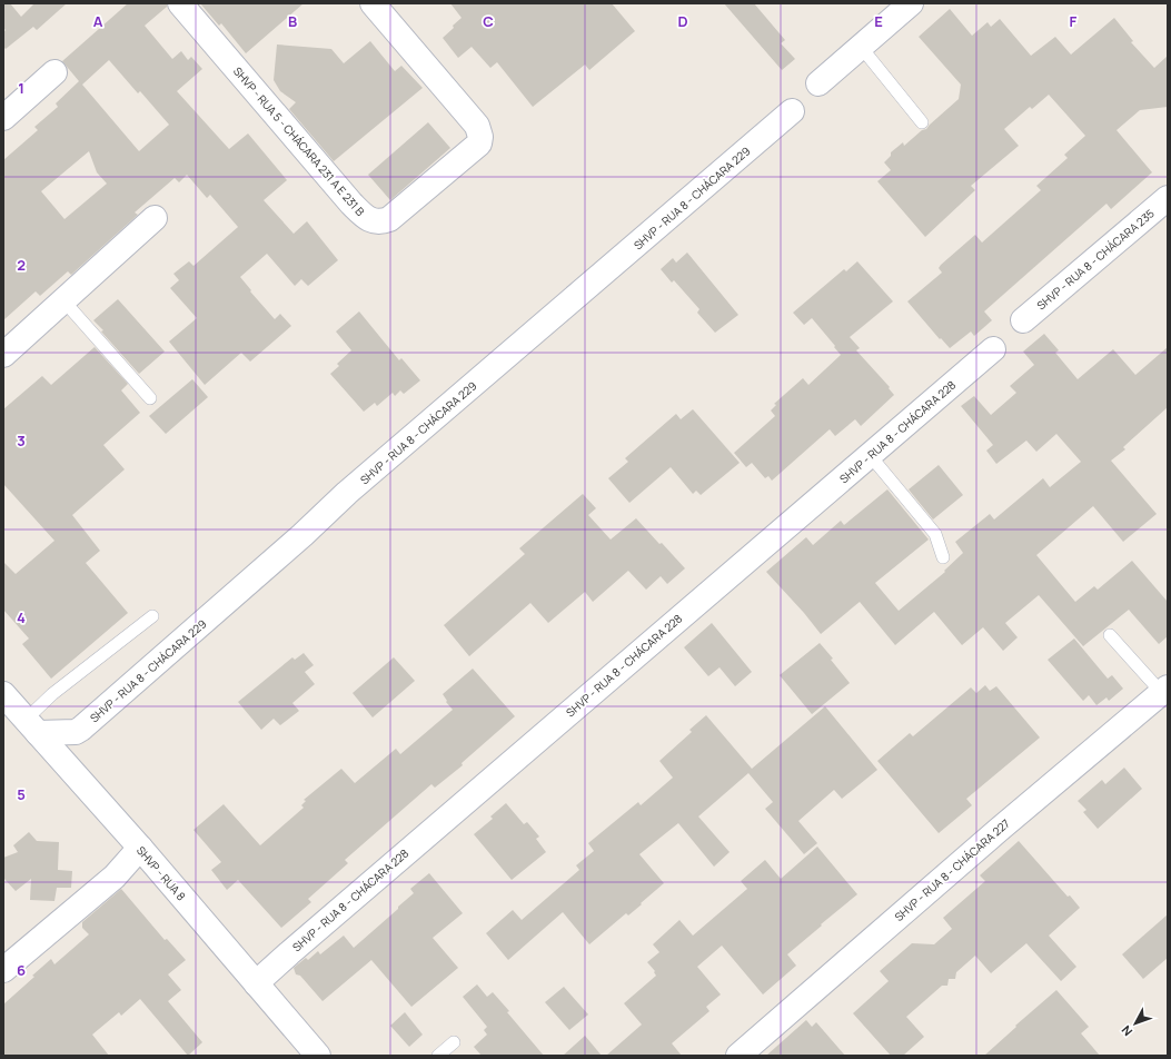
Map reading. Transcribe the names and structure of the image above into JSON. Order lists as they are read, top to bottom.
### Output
{
  "streets": {
    "street": [
      "SHVP - RUA 5 - CHÁCARA 231 A E 231 B",
      "SHVP - RUA 8 - CHÁCARA 229",
      "SHVP - RUA 8 - CHÁCARA 235",
      "SHVP - RUA 8 - CHÁCARA 228",
      "SHVP - RUA 8 - CHÁCARA 227",
      "SHVP - RUA 8"
    ]
  },
  "crossings": [
    ["SHVP - RUA 8 - CHÁCARA 229", "SHVP - RUA 8"],
    ["SHVP - RUA 8 - CHÁCARA 228", "SHVP - RUA 8"]
  ],
  "north": "bottom left",
  "grid": {
    "columns": [
      "A",
      "B",
      "C",
      "D",
      "E",
      "F"
    ],
    "rows": [
      "1",
      "2",
      "3",
      "4",
      "5",
      "6"
    ]
  }
}
